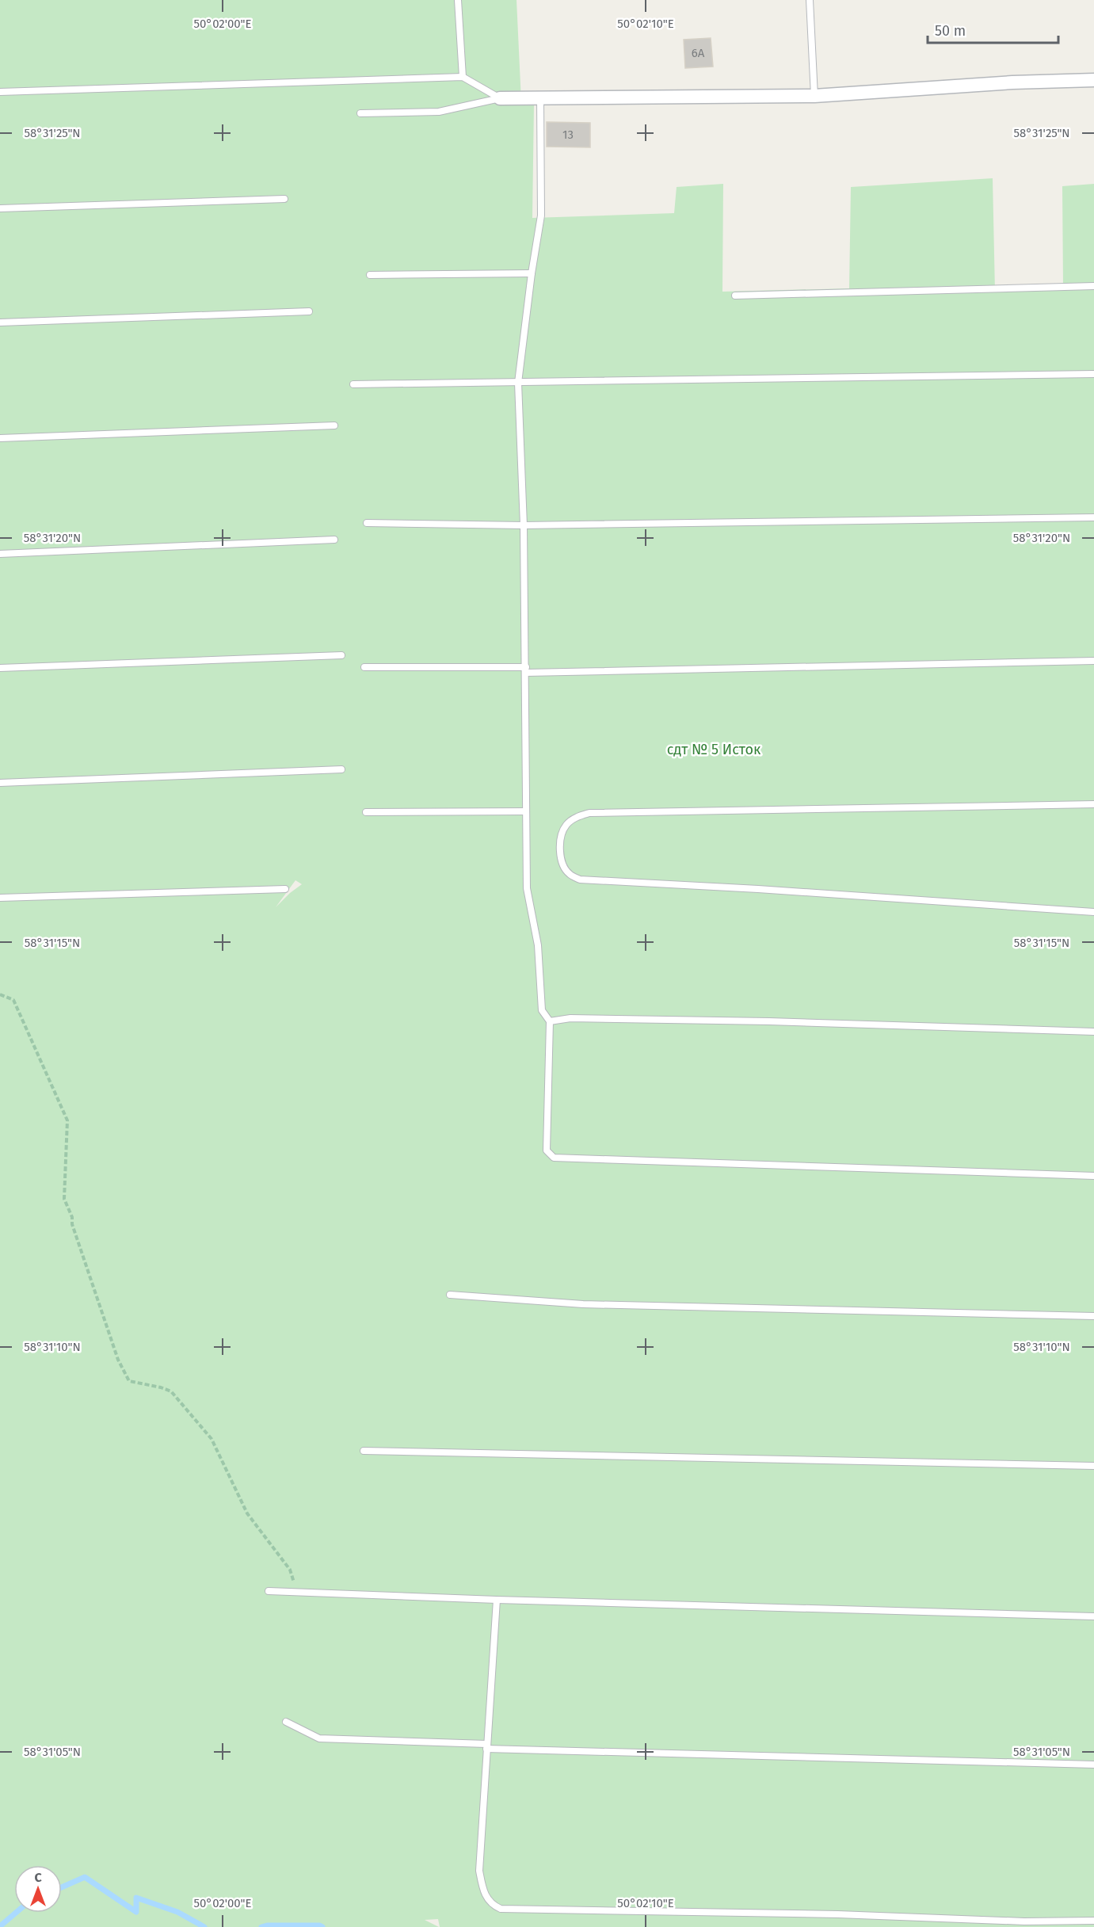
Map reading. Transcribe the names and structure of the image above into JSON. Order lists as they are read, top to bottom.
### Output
{
  "parks": ["сдт № 5 Исток"],
  "house_numbers": ["6А", "13"],
  "scale_bar": "50 m",
  "north": "top",
  "coordinates": [
    "50°02'00\"E",
    "50°02'10\"E",
    "58°31'25\"N",
    "58°31'20\"N",
    "58°31'15\"N",
    "58°31'10\"N",
    "58°31'05\"N"
  ]
}
